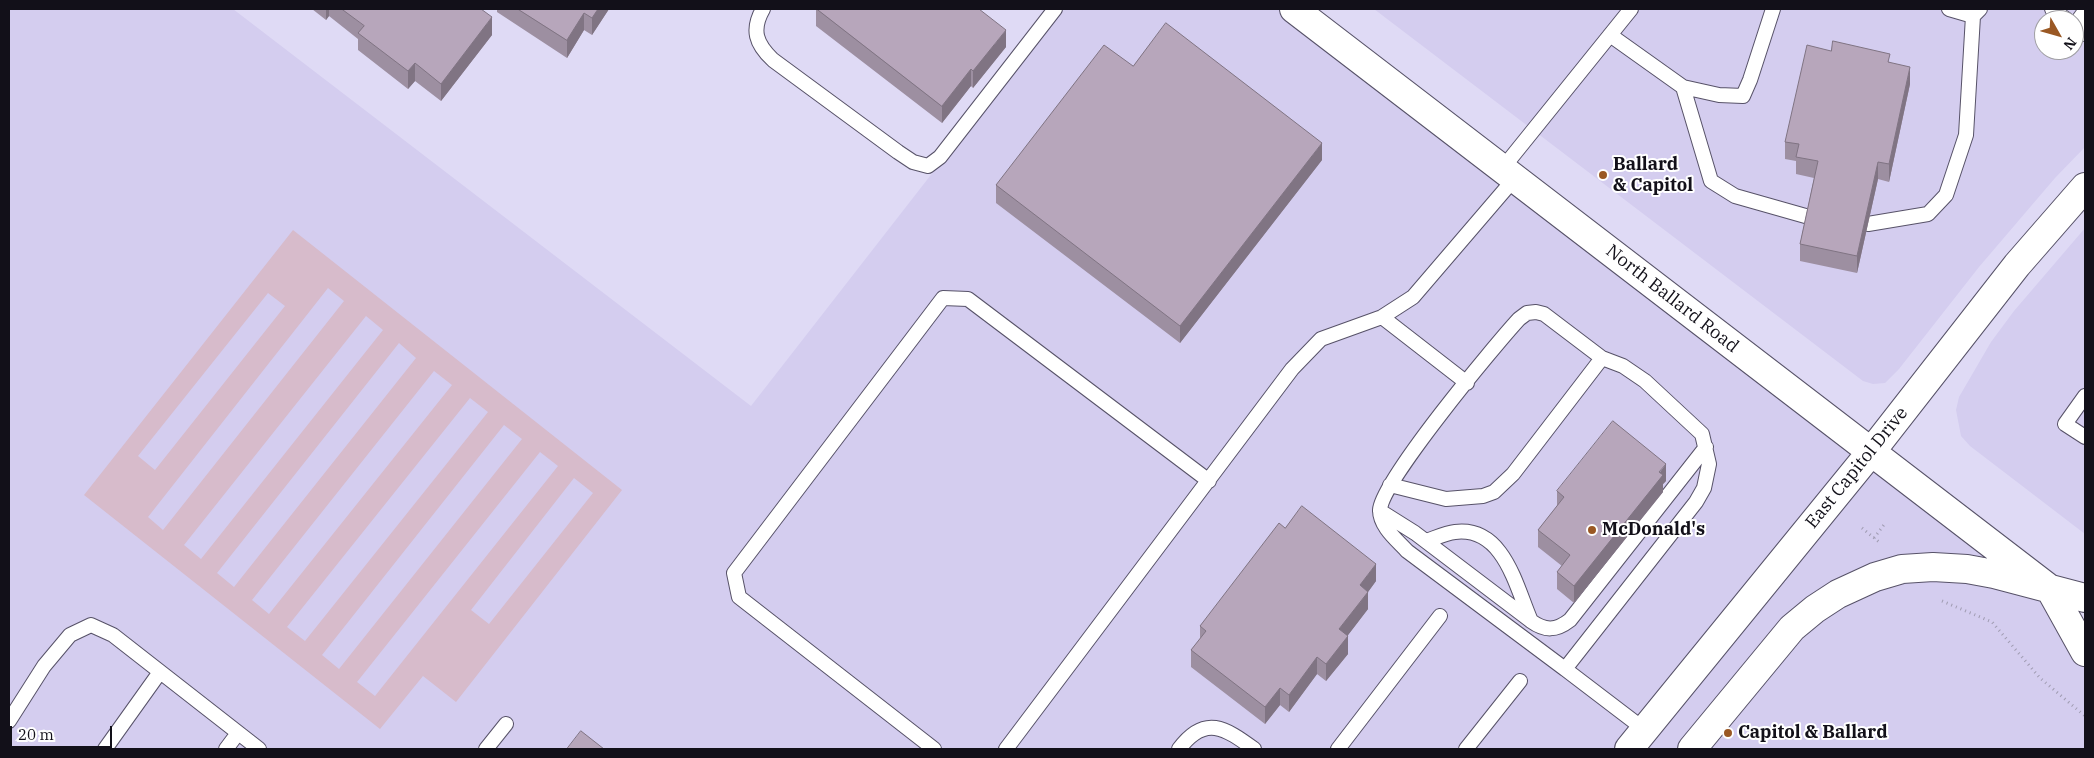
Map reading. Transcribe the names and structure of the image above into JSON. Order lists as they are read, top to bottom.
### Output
{
  "streets": {
    "main road": ["North Ballard Road", "East Capitol Drive"]
  },
  "crossings": [
    ["North Ballard Road", "East Capitol Drive"]
  ],
  "places": ["Ballard & Capitol", "McDonald's", "Capitol & Ballard"],
  "scale_bar": "20 m",
  "north": "bottom right"
}
